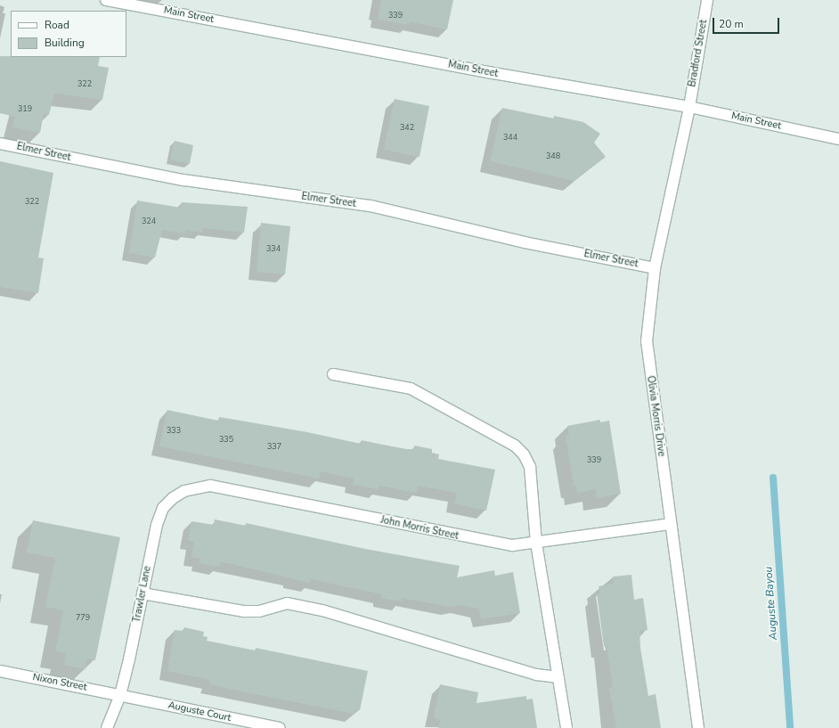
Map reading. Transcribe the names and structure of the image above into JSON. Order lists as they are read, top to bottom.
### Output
{
  "streets": {
    "street": [
      "Main Street",
      "Bradford Street",
      "Elmer Street",
      "Olivia Morris Drive",
      "John Morris Street",
      "Trawler Lane",
      "Nixon Street",
      "Auguste Court"
    ]
  },
  "crossings": [
    ["Main Street", "Bradford Street"],
    ["Main Street", "Olivia Morris Drive"],
    ["Bradford Street", "Olivia Morris Drive"],
    ["Elmer Street", "Olivia Morris Drive"],
    ["Olivia Morris Drive", "John Morris Street"],
    ["John Morris Street", "Trawler Lane"],
    ["Trawler Lane", "Nixon Street"],
    ["Trawler Lane", "Auguste Court"],
    ["Nixon Street", "Auguste Court"]
  ],
  "water": ["Auguste Bayou"],
  "house_numbers": [
    "339",
    "322",
    "319",
    "342",
    "344",
    "348",
    "322",
    "324",
    "334",
    "333",
    "335",
    "337",
    "339",
    "779"
  ],
  "legend": ["Road", "Building"],
  "scale_bar": "20 m"
}
